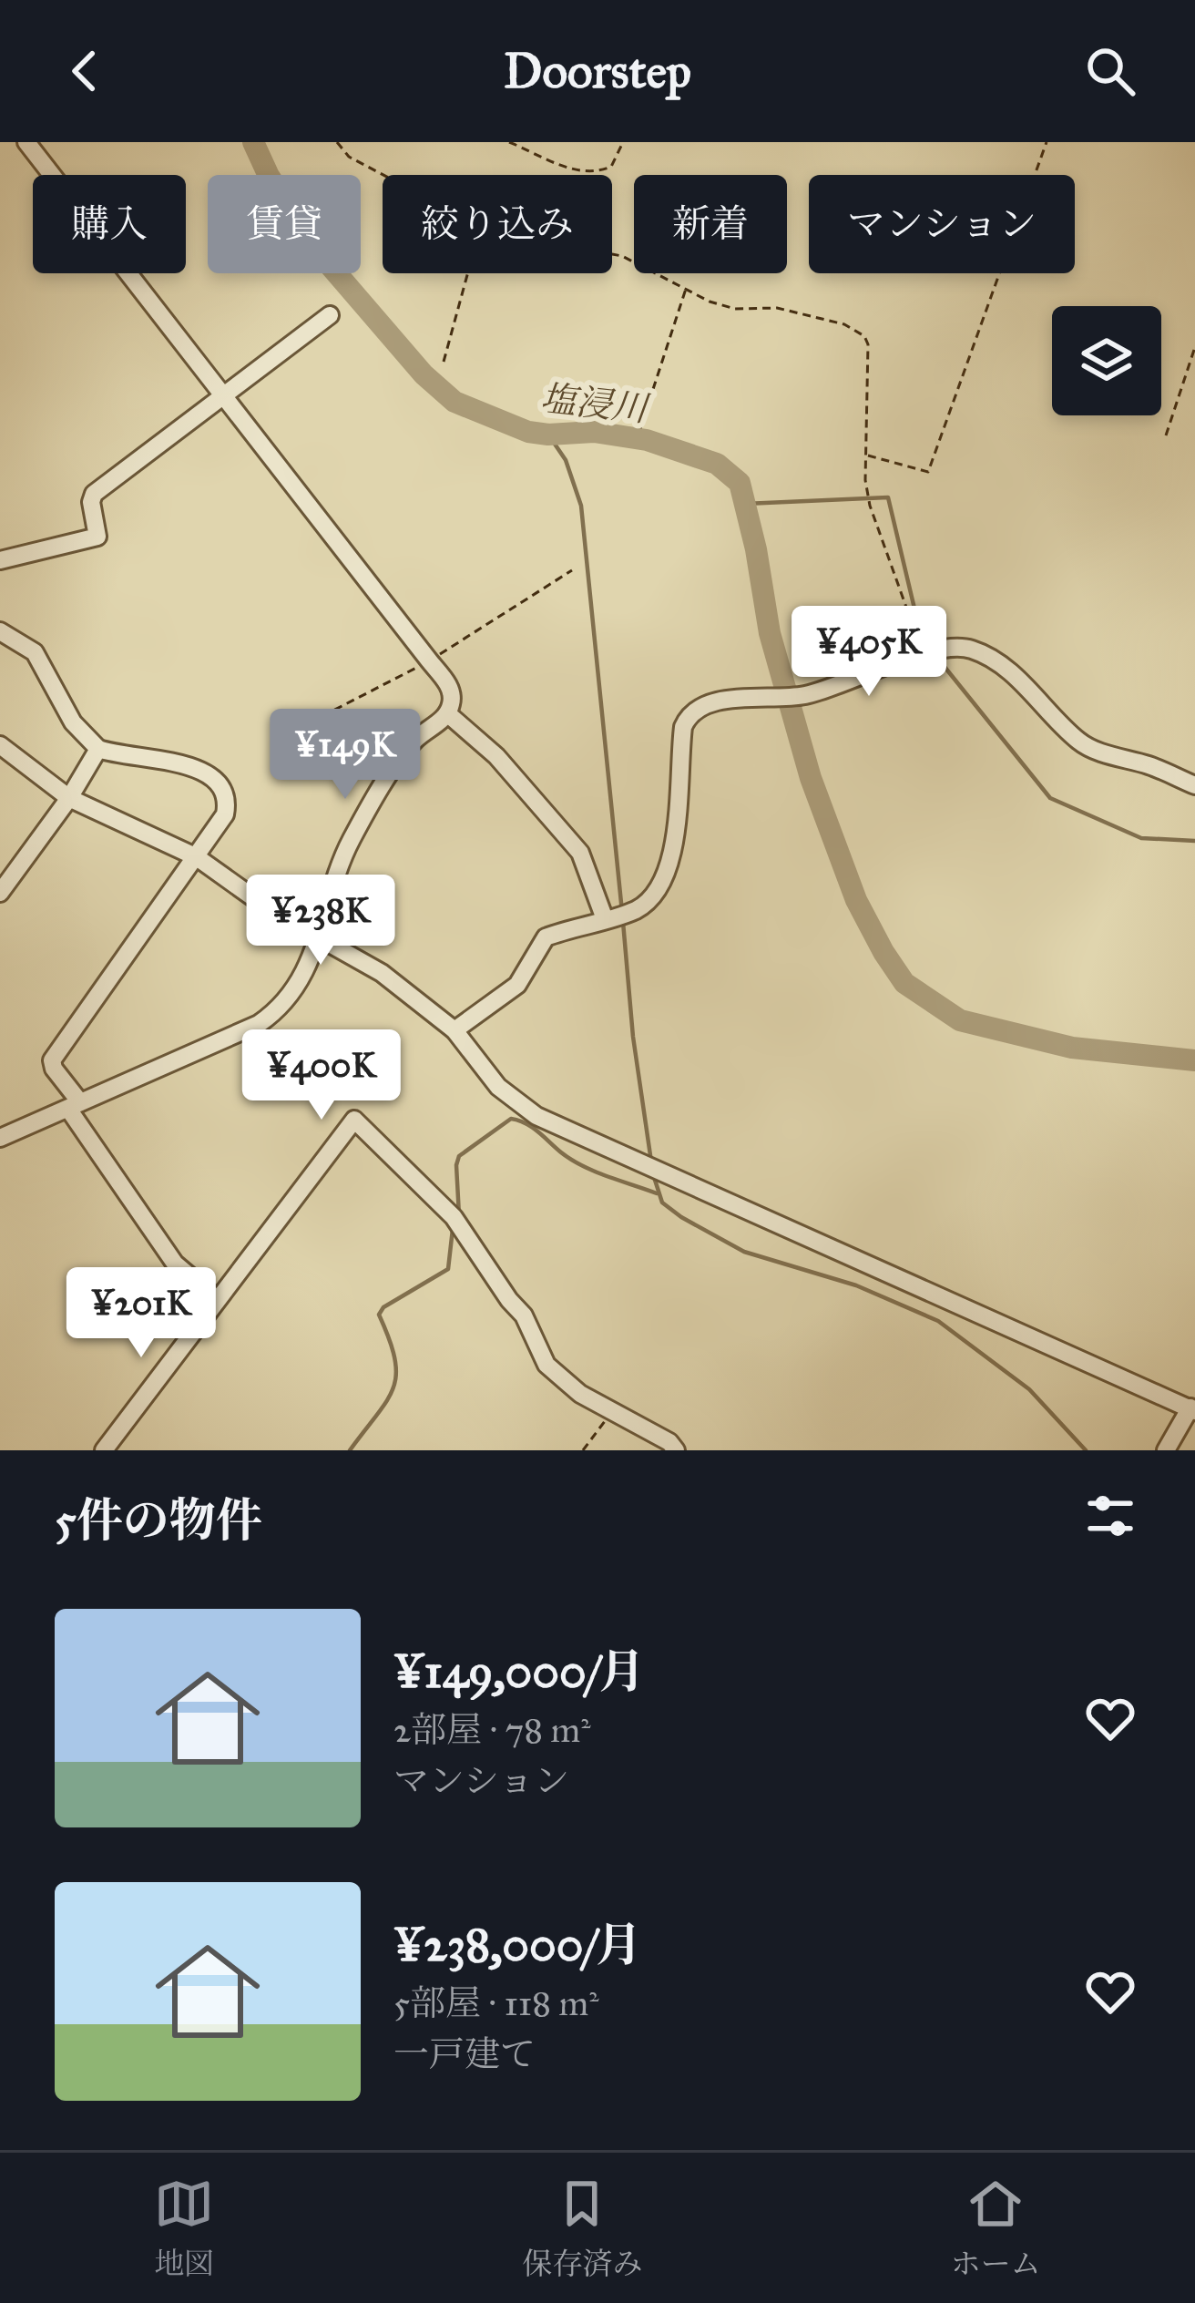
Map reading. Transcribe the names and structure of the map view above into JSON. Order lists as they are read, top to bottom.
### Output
{
  "water": ["塩浸川"],
  "page": {
    "header": "Doorstep",
    "chip": [
      "購入",
      "賃貸",
      "絞り込み",
      "新着",
      "マンション"
    ],
    "price": [
      "¥405K",
      "¥149K",
      "¥238K",
      "¥400K",
      "¥201K"
    ],
    "heading": "5件の物件",
    "list": [
      {
        "name": "¥149,000/月",
        "note": "2部屋 · 78 m² · マンション"
      },
      {
        "name": "¥238,000/月",
        "note": "5部屋 · 118 m² · 一戸建て"
      }
    ],
    "tabs": ["地図", "保存済み", "ホーム"]
  }
}
